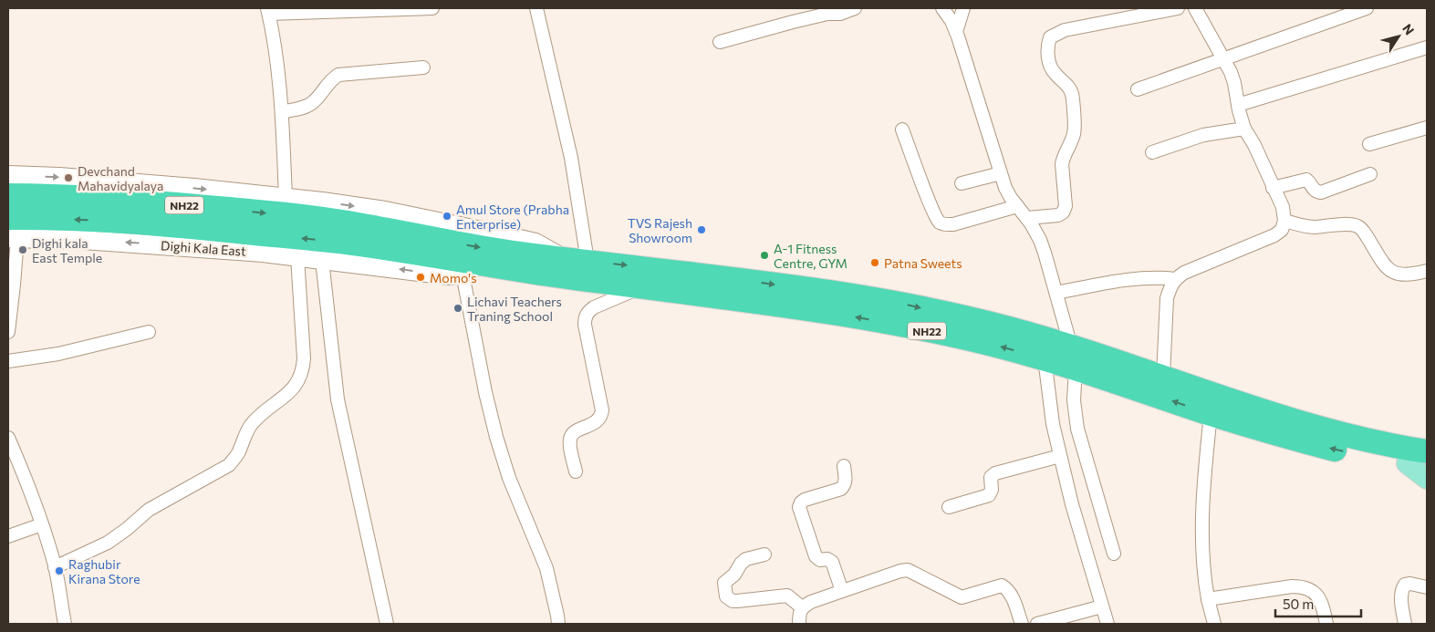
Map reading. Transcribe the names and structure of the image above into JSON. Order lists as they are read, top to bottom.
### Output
{
  "streets": {
    "highway": ["NH22"],
    "street": ["Dighi Kala East"]
  },
  "crossings": [
    ["NH22", "Dighi Kala East"]
  ],
  "places": [
    "Devchand Mahavidyalaya",
    "Amul Store (Prabha Enterprise)",
    "TVS Rajesh Showroom",
    "Dighi kala East Temple",
    "A-1 Fitness Centre, GYM",
    "Patna Sweets",
    "Momo's",
    "Lichavi Teachers Traning School",
    "Raghubir Kirana Store"
  ],
  "scale_bar": "50 m",
  "north": "top right"
}
